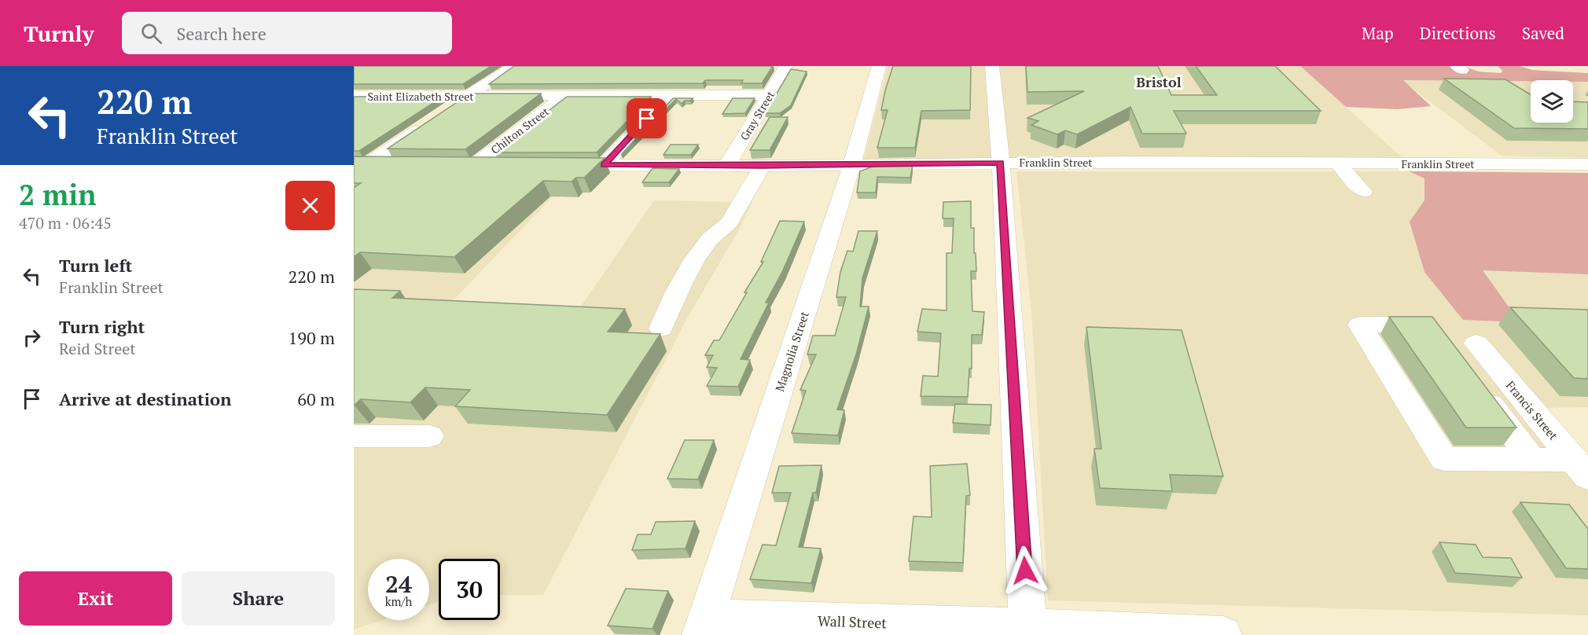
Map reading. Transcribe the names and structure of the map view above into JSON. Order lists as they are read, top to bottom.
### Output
{
  "streets": {
    "street": [
      "Saint Elizabeth Street",
      "Gray Street",
      "Chilton Street",
      "Franklin Street",
      "Magnolia Street",
      "Francis Street",
      "Wall Street"
    ]
  },
  "crossings": [
    ["Saint Elizabeth Street", "Gray Street"],
    ["Saint Elizabeth Street", "Chilton Street"],
    ["Gray Street", "Franklin Street"],
    ["Franklin Street", "Magnolia Street"],
    ["Magnolia Street", "Wall Street"]
  ],
  "districts": ["Bristol"],
  "page": {
    "header": "Turnly",
    "search": "Search here",
    "nav": ["Map", "Directions", "Saved"],
    "turn": ["220 m", "Franklin Street"],
    "heading": ["2 min", "470 m · 06:45"],
    "list": [
      {
        "name": "Turn left",
        "note": "Franklin Street",
        "value": "220 m"
      },
      {
        "name": "Turn right",
        "note": "Reid Street",
        "value": "190 m"
      },
      {
        "name": "Arrive at destination",
        "value": "60 m"
      }
    ],
    "speed": "24 km/h",
    "limit": "30",
    "buttons": ["Exit", "Share"]
  }
}
